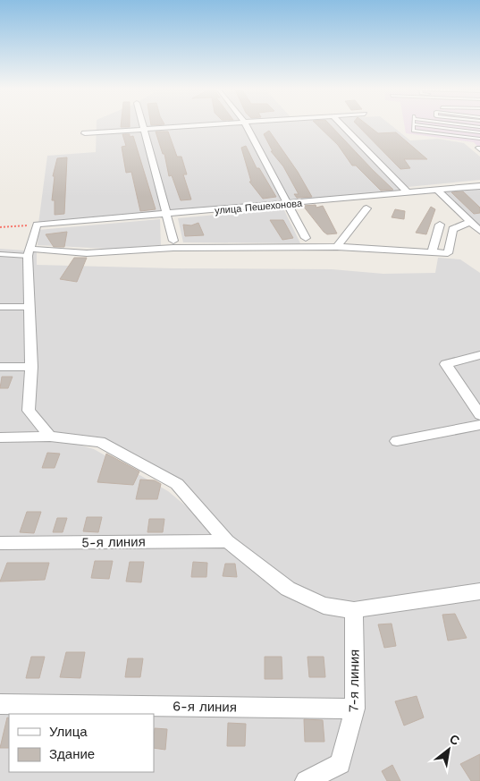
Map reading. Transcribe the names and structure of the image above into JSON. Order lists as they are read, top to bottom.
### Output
{
  "streets": {
    "street": [
      "улица Пешехонова",
      "5-я линия",
      "7-я линия",
      "6-я линия"
    ]
  },
  "crossings": [
    ["7-я линия", "6-я линия"]
  ],
  "legend": ["Улица", "Здание"],
  "north": "top right"
}
